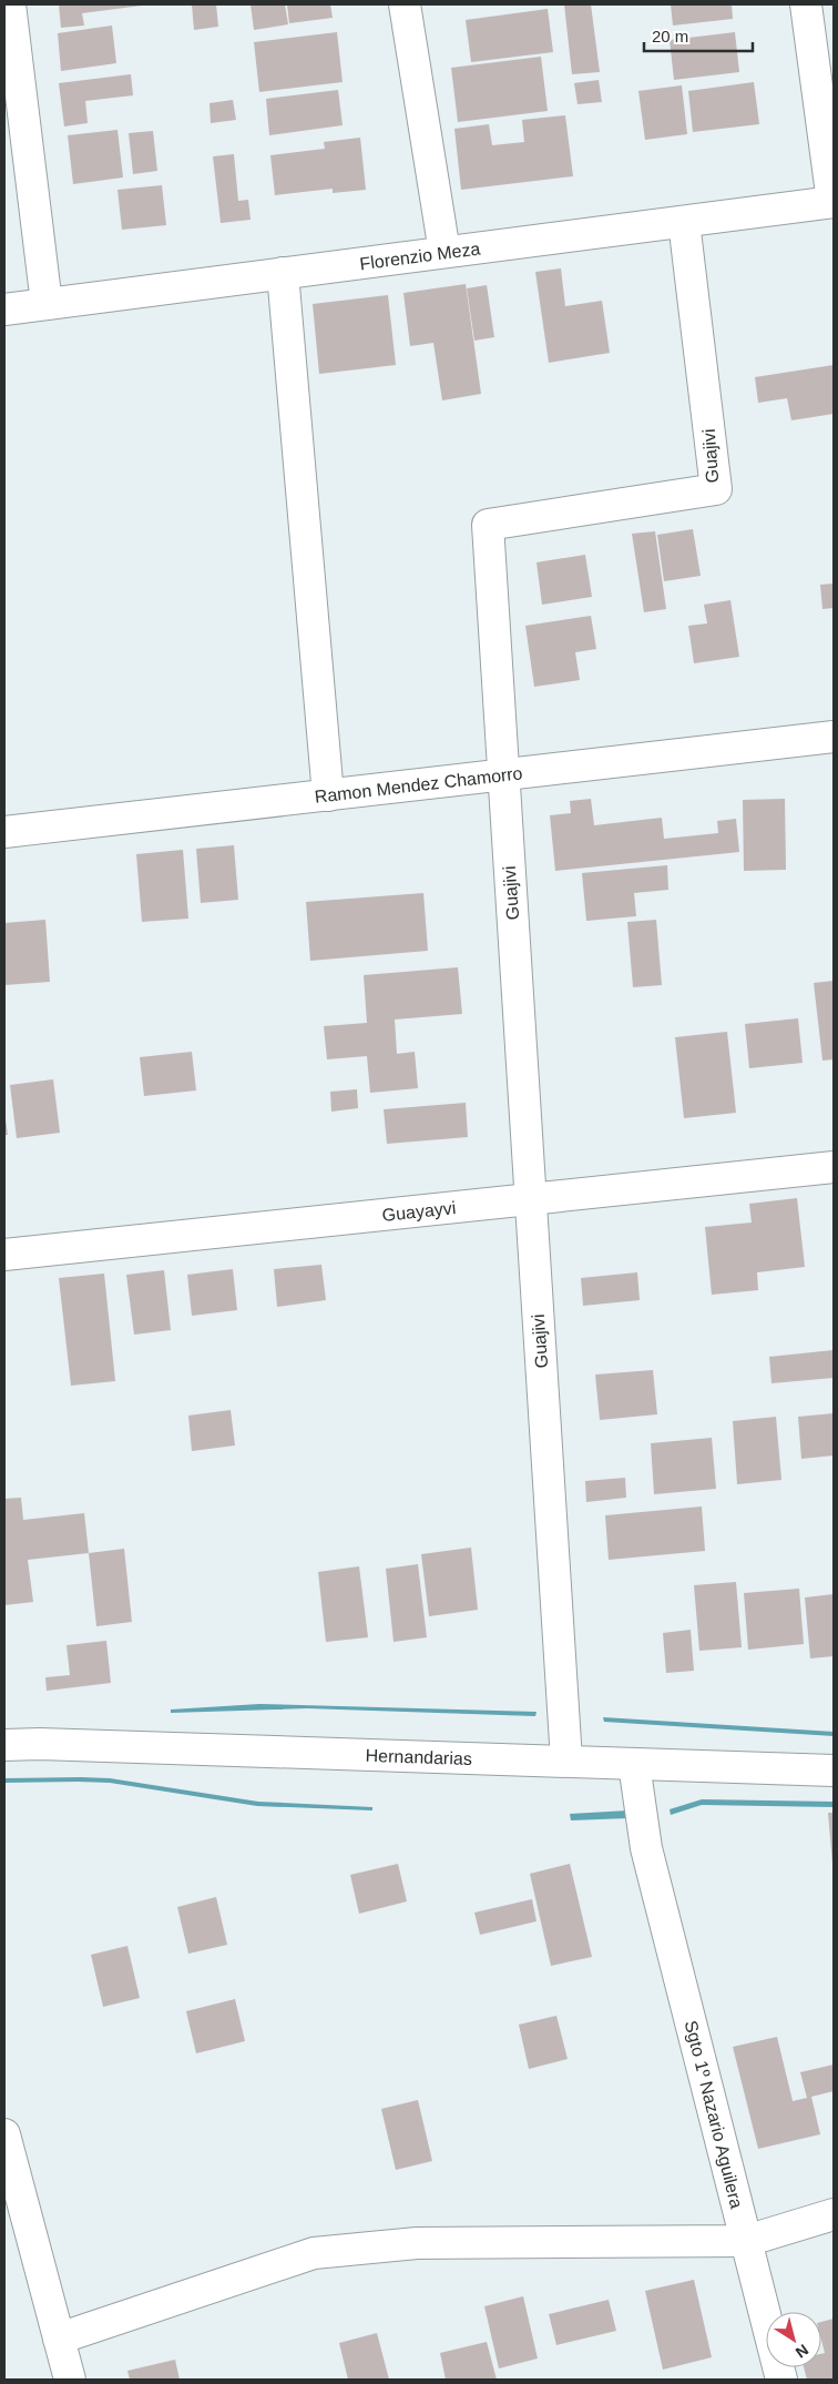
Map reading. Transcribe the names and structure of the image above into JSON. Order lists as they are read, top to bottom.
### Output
{
  "streets": {
    "street": [
      "Florenzio Meza",
      "Guajivi",
      "Ramon Mendez Chamorro",
      "Guayayvi",
      "Hernandarias",
      "Sgto 1º Nazario Aguilera"
    ]
  },
  "crossings": [
    ["Florenzio Meza", "Guajivi"],
    ["Guajivi", "Ramon Mendez Chamorro"],
    ["Guajivi", "Guayayvi"],
    ["Guajivi", "Hernandarias"],
    ["Hernandarias", "Sgto 1º Nazario Aguilera"]
  ],
  "scale_bar": "20 m",
  "north": "bottom right"
}
